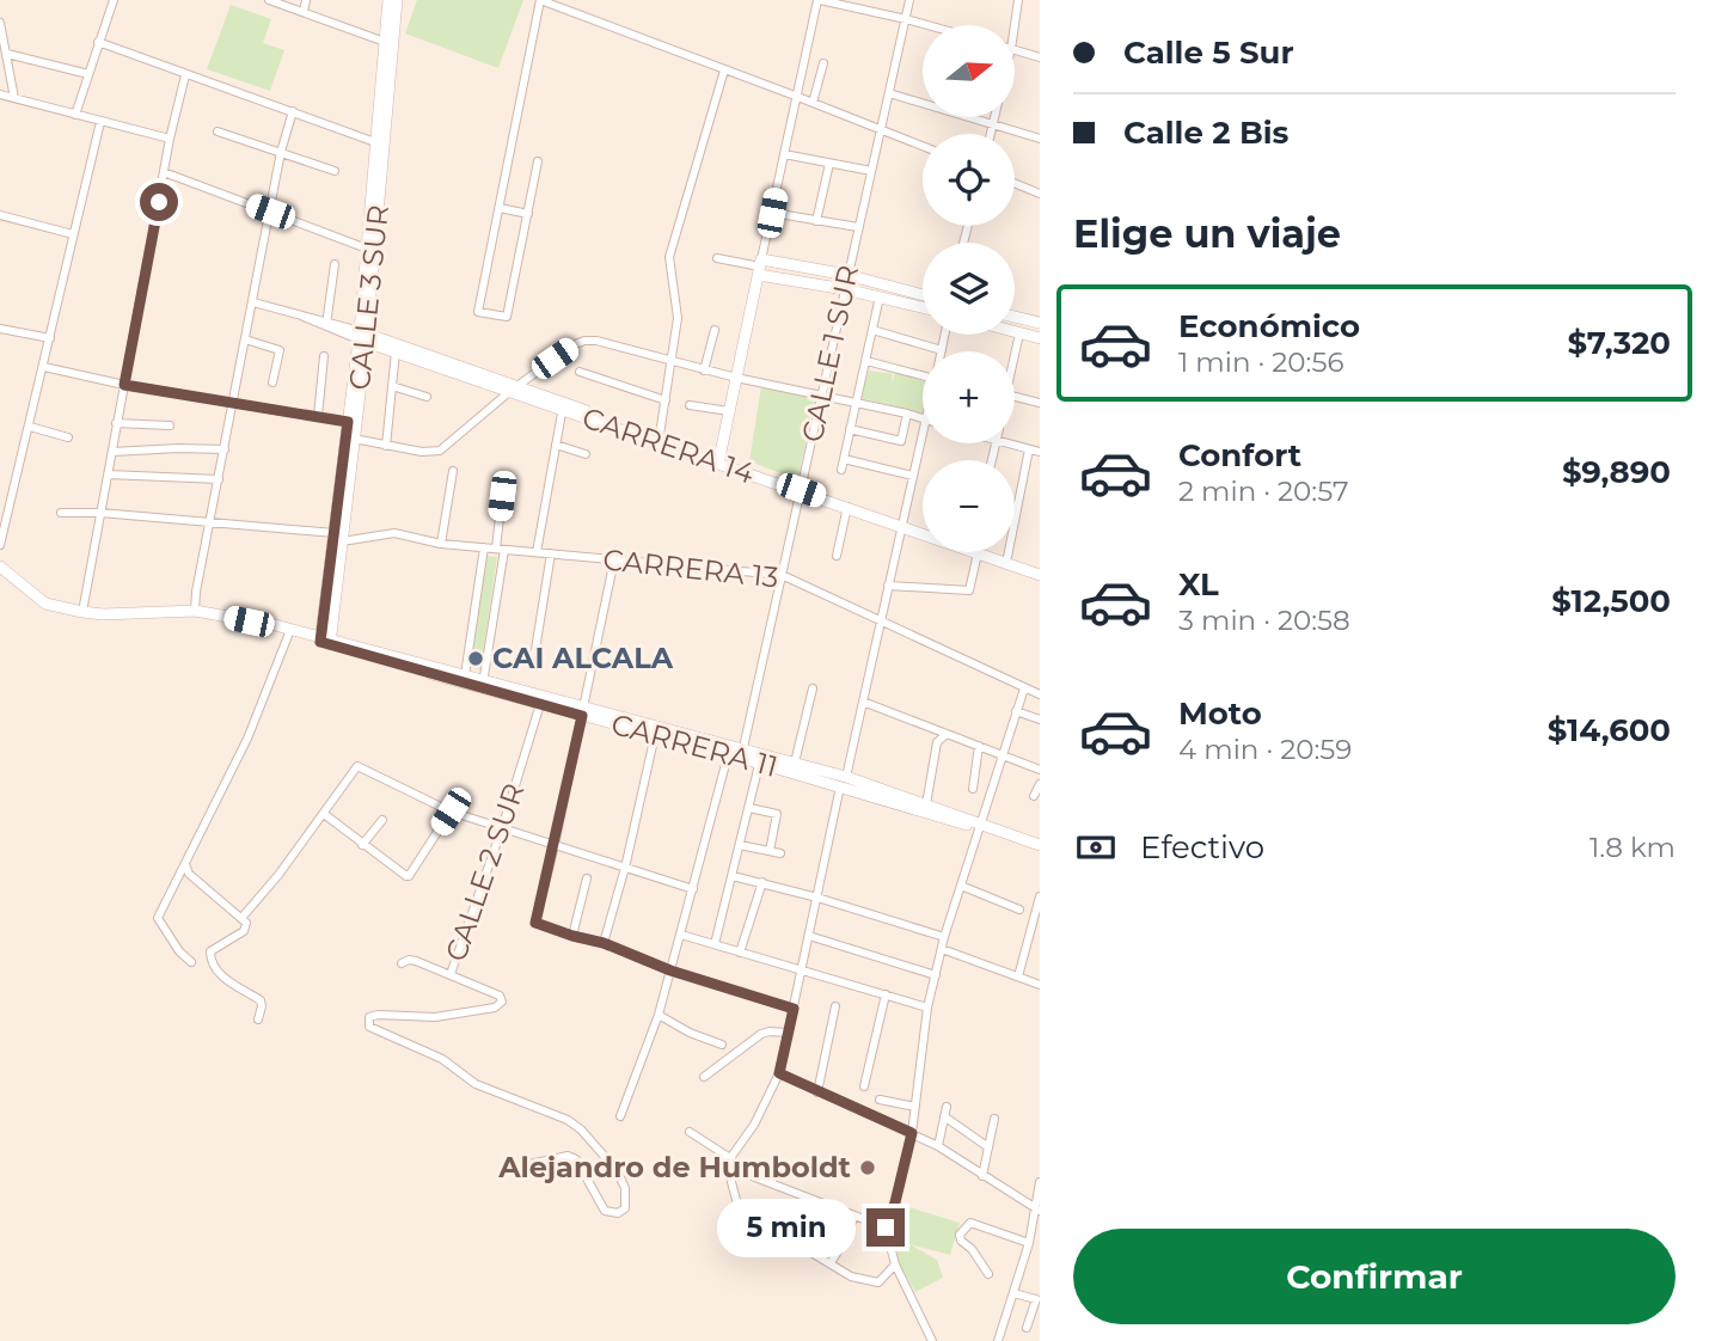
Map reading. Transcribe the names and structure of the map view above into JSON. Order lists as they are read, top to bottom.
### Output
{
  "streets": {
    "street": [
      "CALLE 3 SUR",
      "CALLE 1 SUR",
      "CARRERA 14",
      "CARRERA 13",
      "CARRERA 11",
      "CALLE 2 SUR"
    ]
  },
  "crossings": [
    ["CALLE 3 SUR", "CARRERA 14"],
    ["CALLE 3 SUR", "CARRERA 13"],
    ["CALLE 3 SUR", "CARRERA 11"],
    ["CALLE 1 SUR", "CARRERA 14"],
    ["CALLE 1 SUR", "CARRERA 13"],
    ["CALLE 1 SUR", "CARRERA 11"],
    ["CARRERA 11", "CALLE 2 SUR"]
  ],
  "places": ["CAI ALCALA", "Alejandro de Humboldt"],
  "north": "right",
  "page": {
    "banner": ["Calle 5 Sur", "Calle 2 Bis"],
    "map_buttons": ["+", "−"],
    "heading": "Elige un viaje",
    "list": [
      {
        "name": "Económico",
        "note": "1 min · 20:56",
        "value": "$7,320"
      },
      {
        "name": "Confort",
        "note": "2 min · 20:57",
        "value": "$9,890"
      },
      {
        "name": "XL",
        "note": "3 min · 20:58",
        "value": "$12,500"
      },
      {
        "name": "Moto",
        "note": "4 min · 20:59",
        "value": "$14,600"
      }
    ],
    "pay": ["Efectivo", "1.8 km"],
    "bubble": "5 min",
    "buttons": "Confirmar"
  }
}
